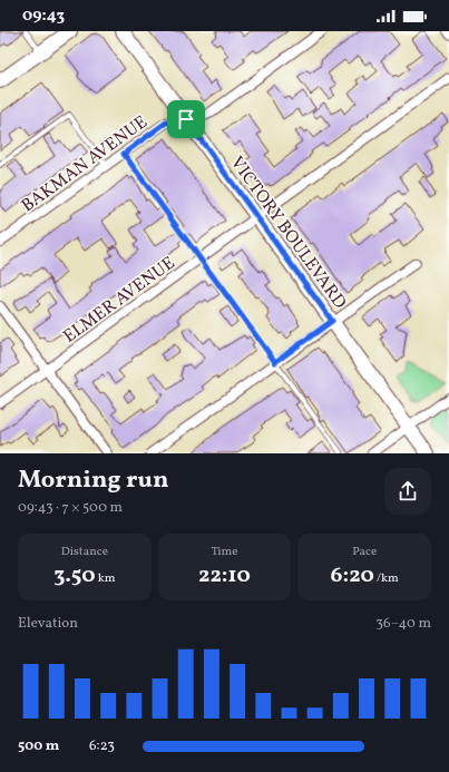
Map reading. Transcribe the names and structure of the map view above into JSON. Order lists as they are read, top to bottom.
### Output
{
  "streets": {
    "main road": ["VICTORY BOULEVARD"],
    "street": ["BAKMAN AVENUE", "ELMER AVENUE"]
  },
  "crossings": [
    ["BAKMAN AVENUE", "VICTORY BOULEVARD"],
    ["VICTORY BOULEVARD", "ELMER AVENUE"]
  ],
  "page": {
    "status": "09:43",
    "heading": ["Morning run", "09:43 · 7 × 500 m"],
    "stats": [
      ["Distance", "3.50 km"],
      ["Time", "22:10"],
      ["Pace", "6:20 /km"]
    ],
    "chart": ["Elevation", "36–40 m"],
    "list": [
      {
        "name": "500 m",
        "note": "6:23"
      }
    ]
  }
}
